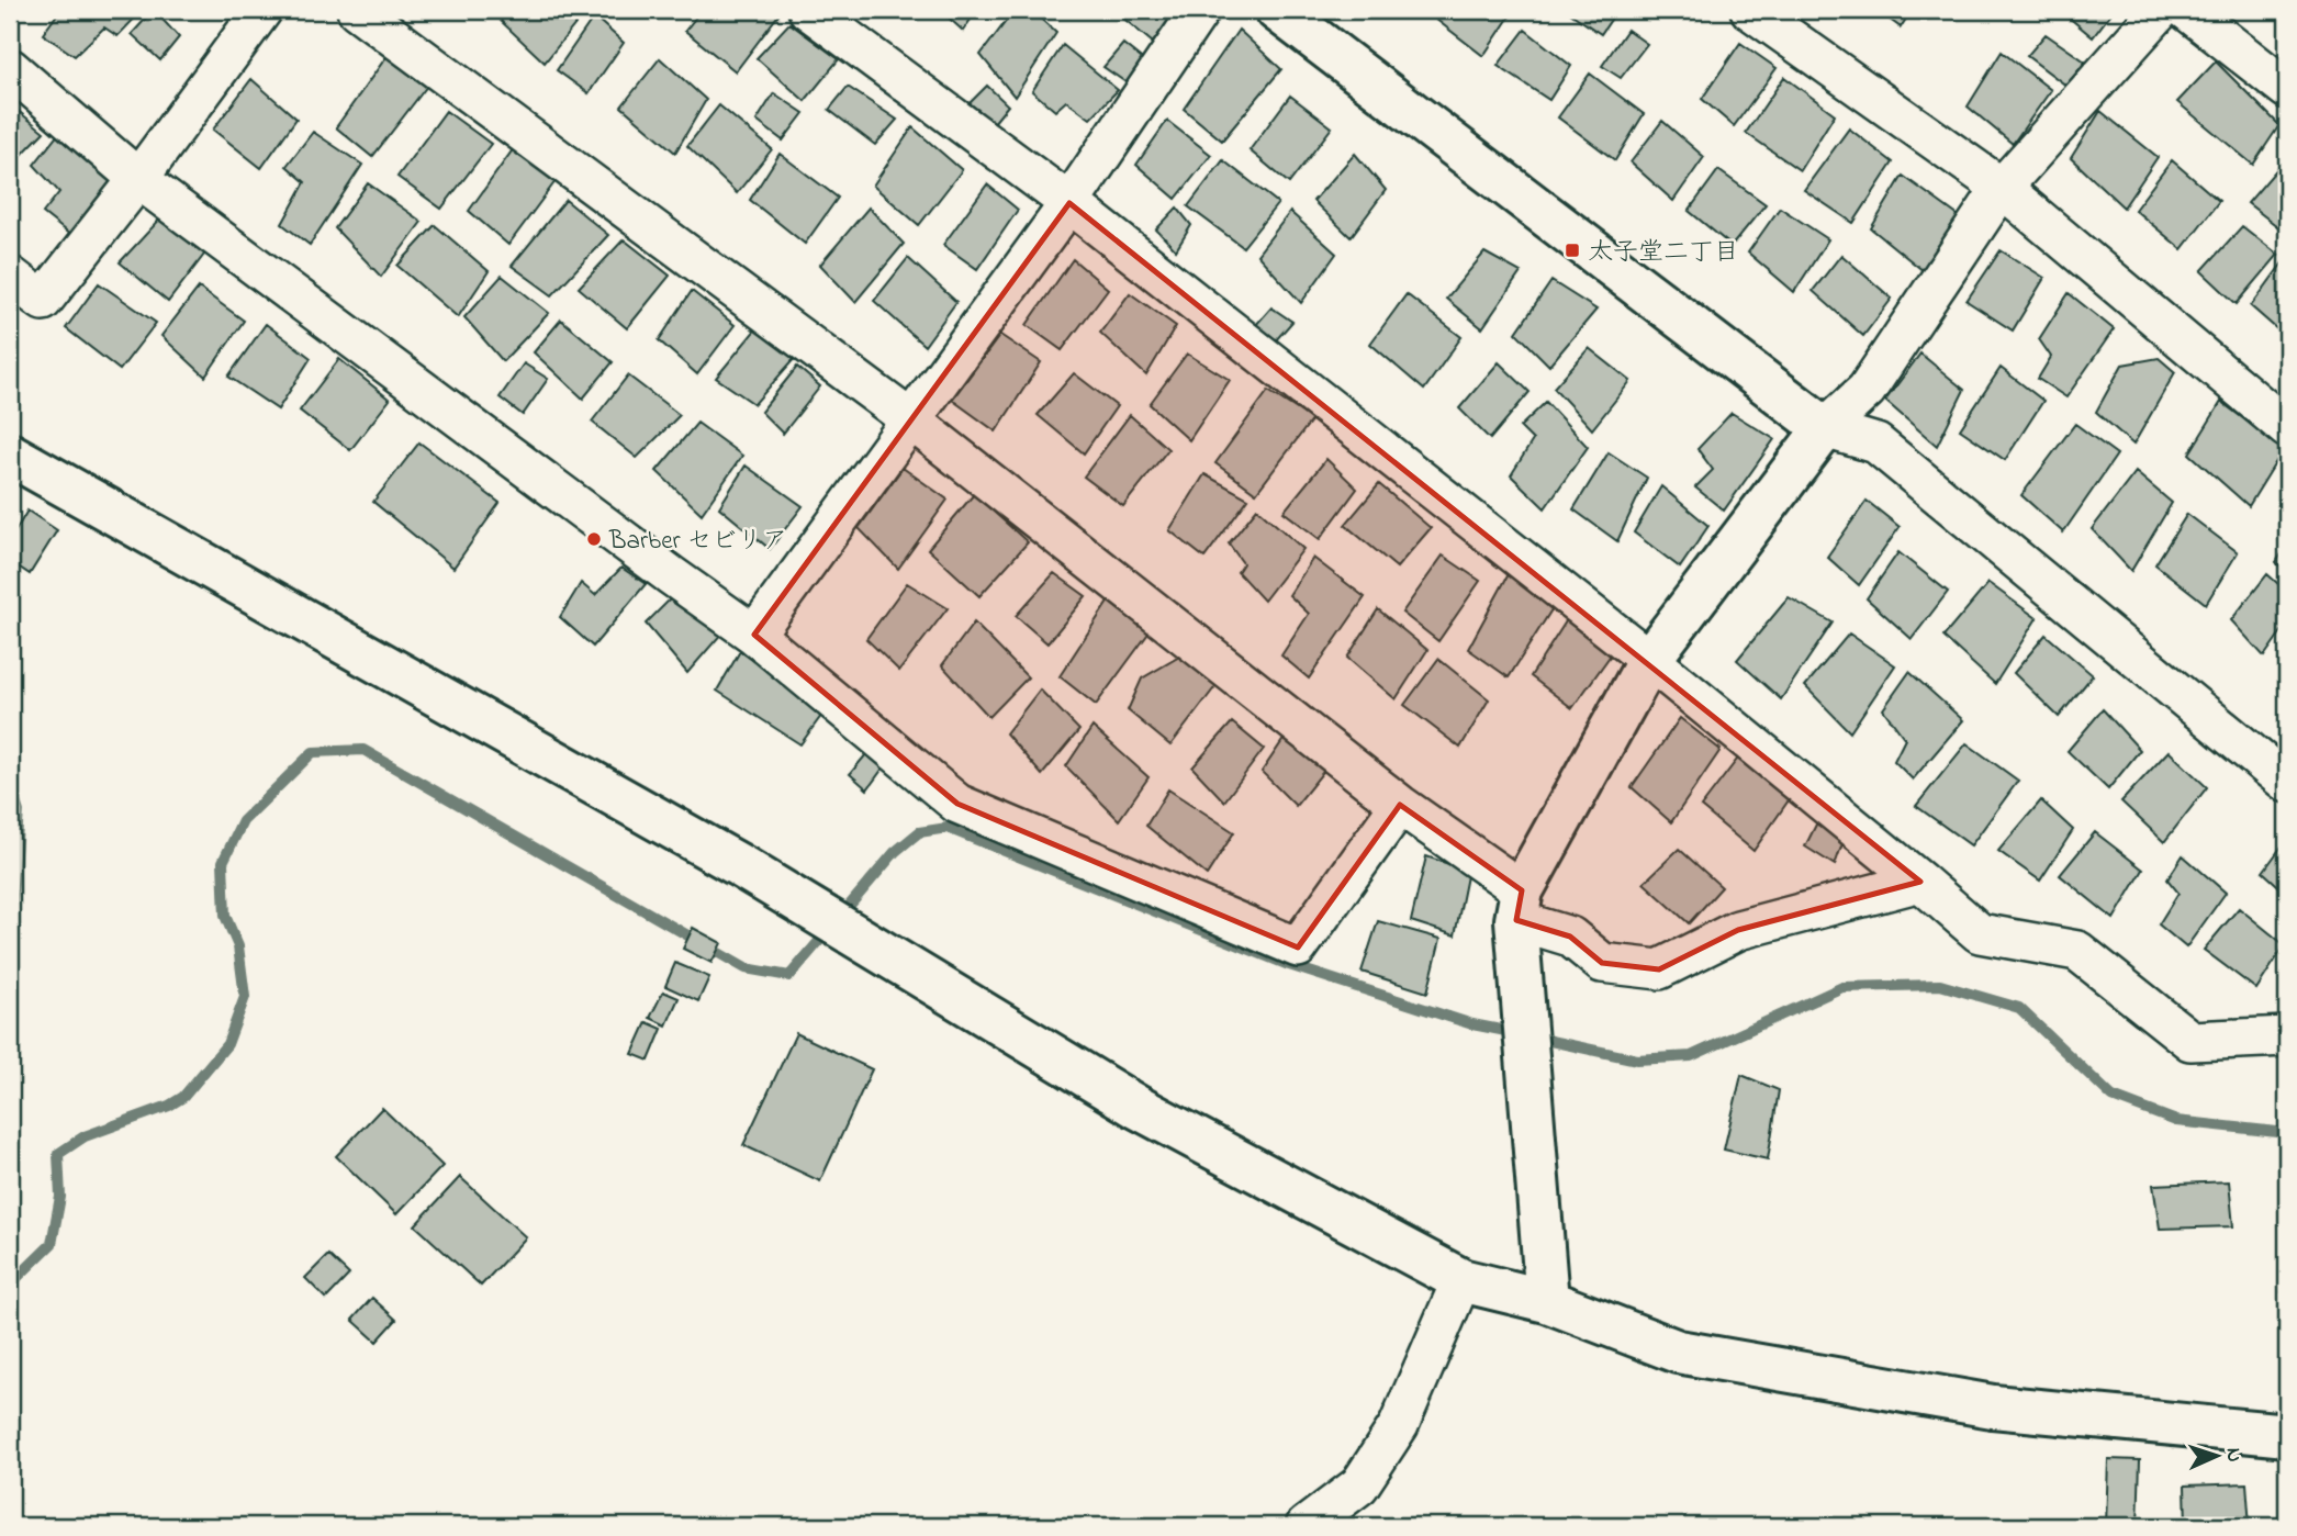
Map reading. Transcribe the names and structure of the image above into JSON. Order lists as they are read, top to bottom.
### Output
{
  "places": {
    "transit": ["太子堂二丁目"],
    "other": ["Barber セビリア"]
  },
  "north": "right"
}
